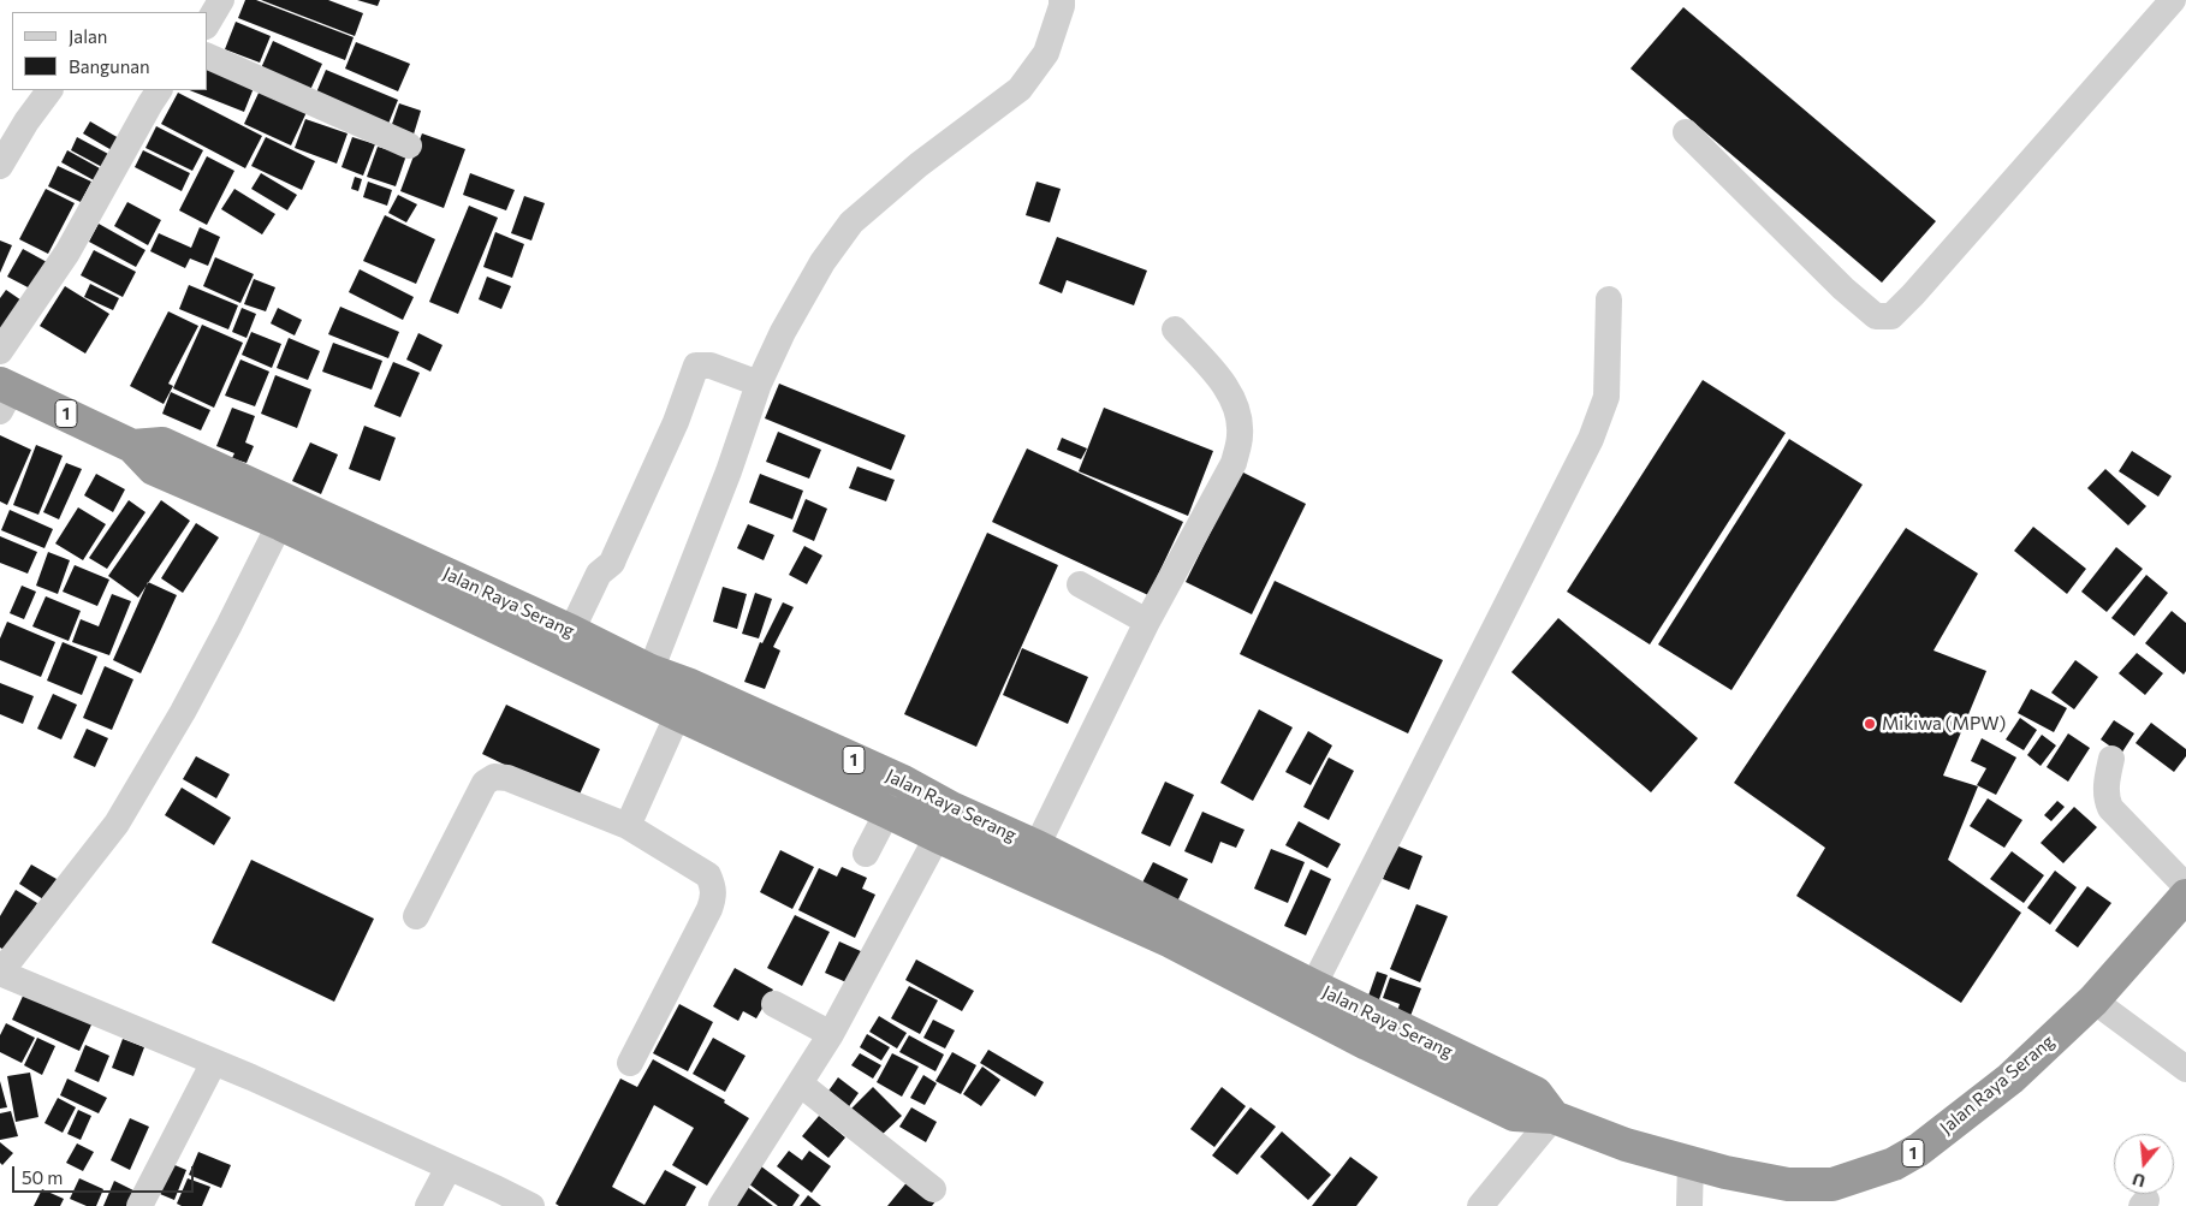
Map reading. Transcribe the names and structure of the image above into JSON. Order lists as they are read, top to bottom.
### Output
{
  "streets": {
    "highway": ["1", "Jalan Raya Serang"]
  },
  "places": ["Mikiwa (MPW)"],
  "legend": ["Jalan", "Bangunan"],
  "scale_bar": "50 m",
  "north": "bottom"
}
